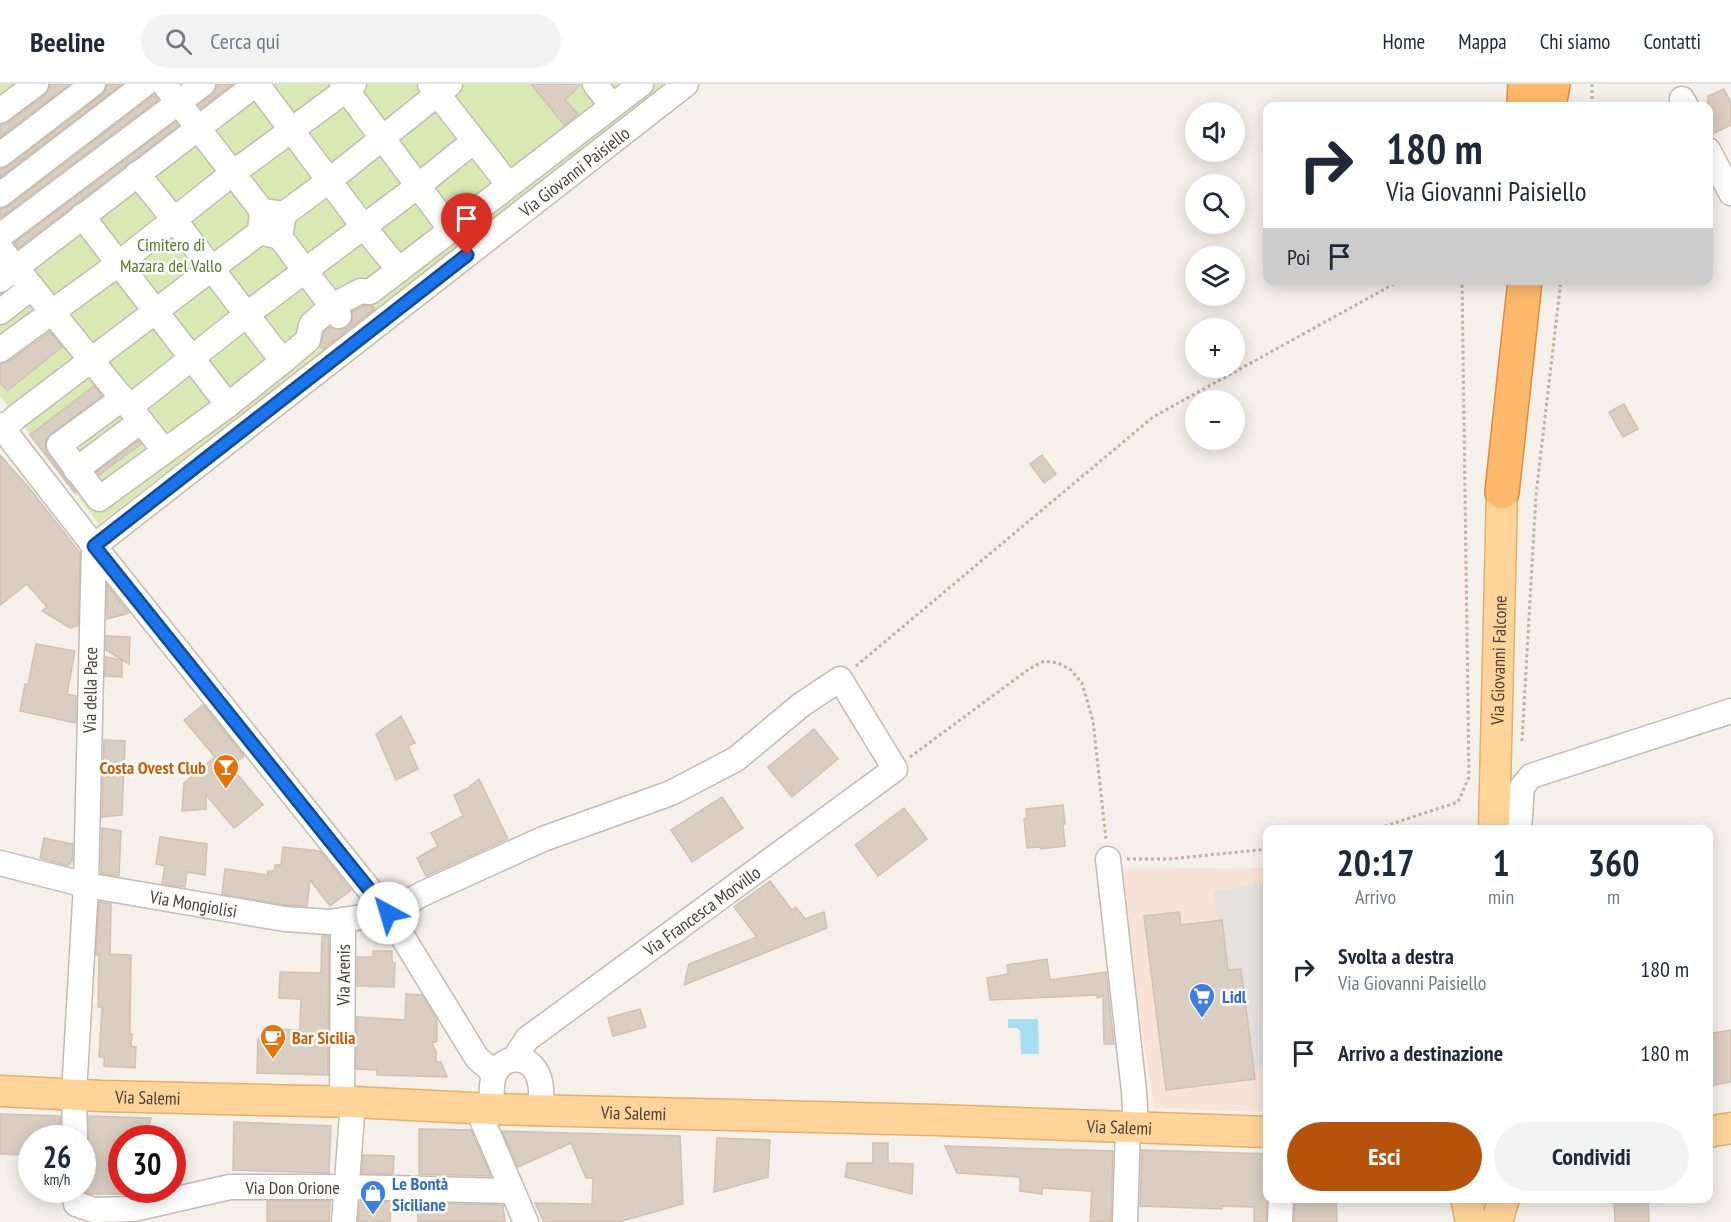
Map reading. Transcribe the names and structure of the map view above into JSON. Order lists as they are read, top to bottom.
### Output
{
  "streets": {
    "main road": ["Via Giovanni Falcone", "Via Salemi"],
    "street": [
      "Via Giovanni Paisiello",
      "Via della Pace",
      "Via Mongiolisi",
      "Via Francesca Morvillo",
      "Via Arenis",
      "Via Don Orione"
    ]
  },
  "crossings": [
    ["Via Giovanni Paisiello", "Via della Pace"],
    ["Via della Pace", "Via Mongiolisi"],
    ["Via della Pace", "Via Salemi"],
    ["Via Mongiolisi", "Via Arenis"],
    ["Via Arenis", "Via Salemi"],
    ["Via Arenis", "Via Don Orione"]
  ],
  "parks": ["Cimitero di Mazara del Vallo"],
  "places": {
    "bar": ["Costa Ovest Club"],
    "supermarket": ["Lidl"],
    "cafe": ["Bar Sicilia"],
    "shop": ["Le Bontà Siciliane"]
  },
  "page": {
    "header": "Beeline",
    "search": "Cerca qui",
    "nav": [
      "Home",
      "Mappa",
      "Chi siamo",
      "Contatti"
    ],
    "map_buttons": ["+", "−"],
    "turn": ["180 m", "Via Giovanni Paisiello"],
    "then": "Poi",
    "eta": [
      "20:17",
      "Arrivo",
      "1",
      "min",
      "360",
      "m"
    ],
    "list": [
      {
        "name": "Svolta a destra",
        "note": "Via Giovanni Paisiello",
        "value": "180 m"
      },
      {
        "name": "Arrivo a destinazione",
        "value": "180 m"
      }
    ],
    "buttons": ["Esci", "Condividi"],
    "speed": "26 km/h",
    "limit": "30"
  }
}
